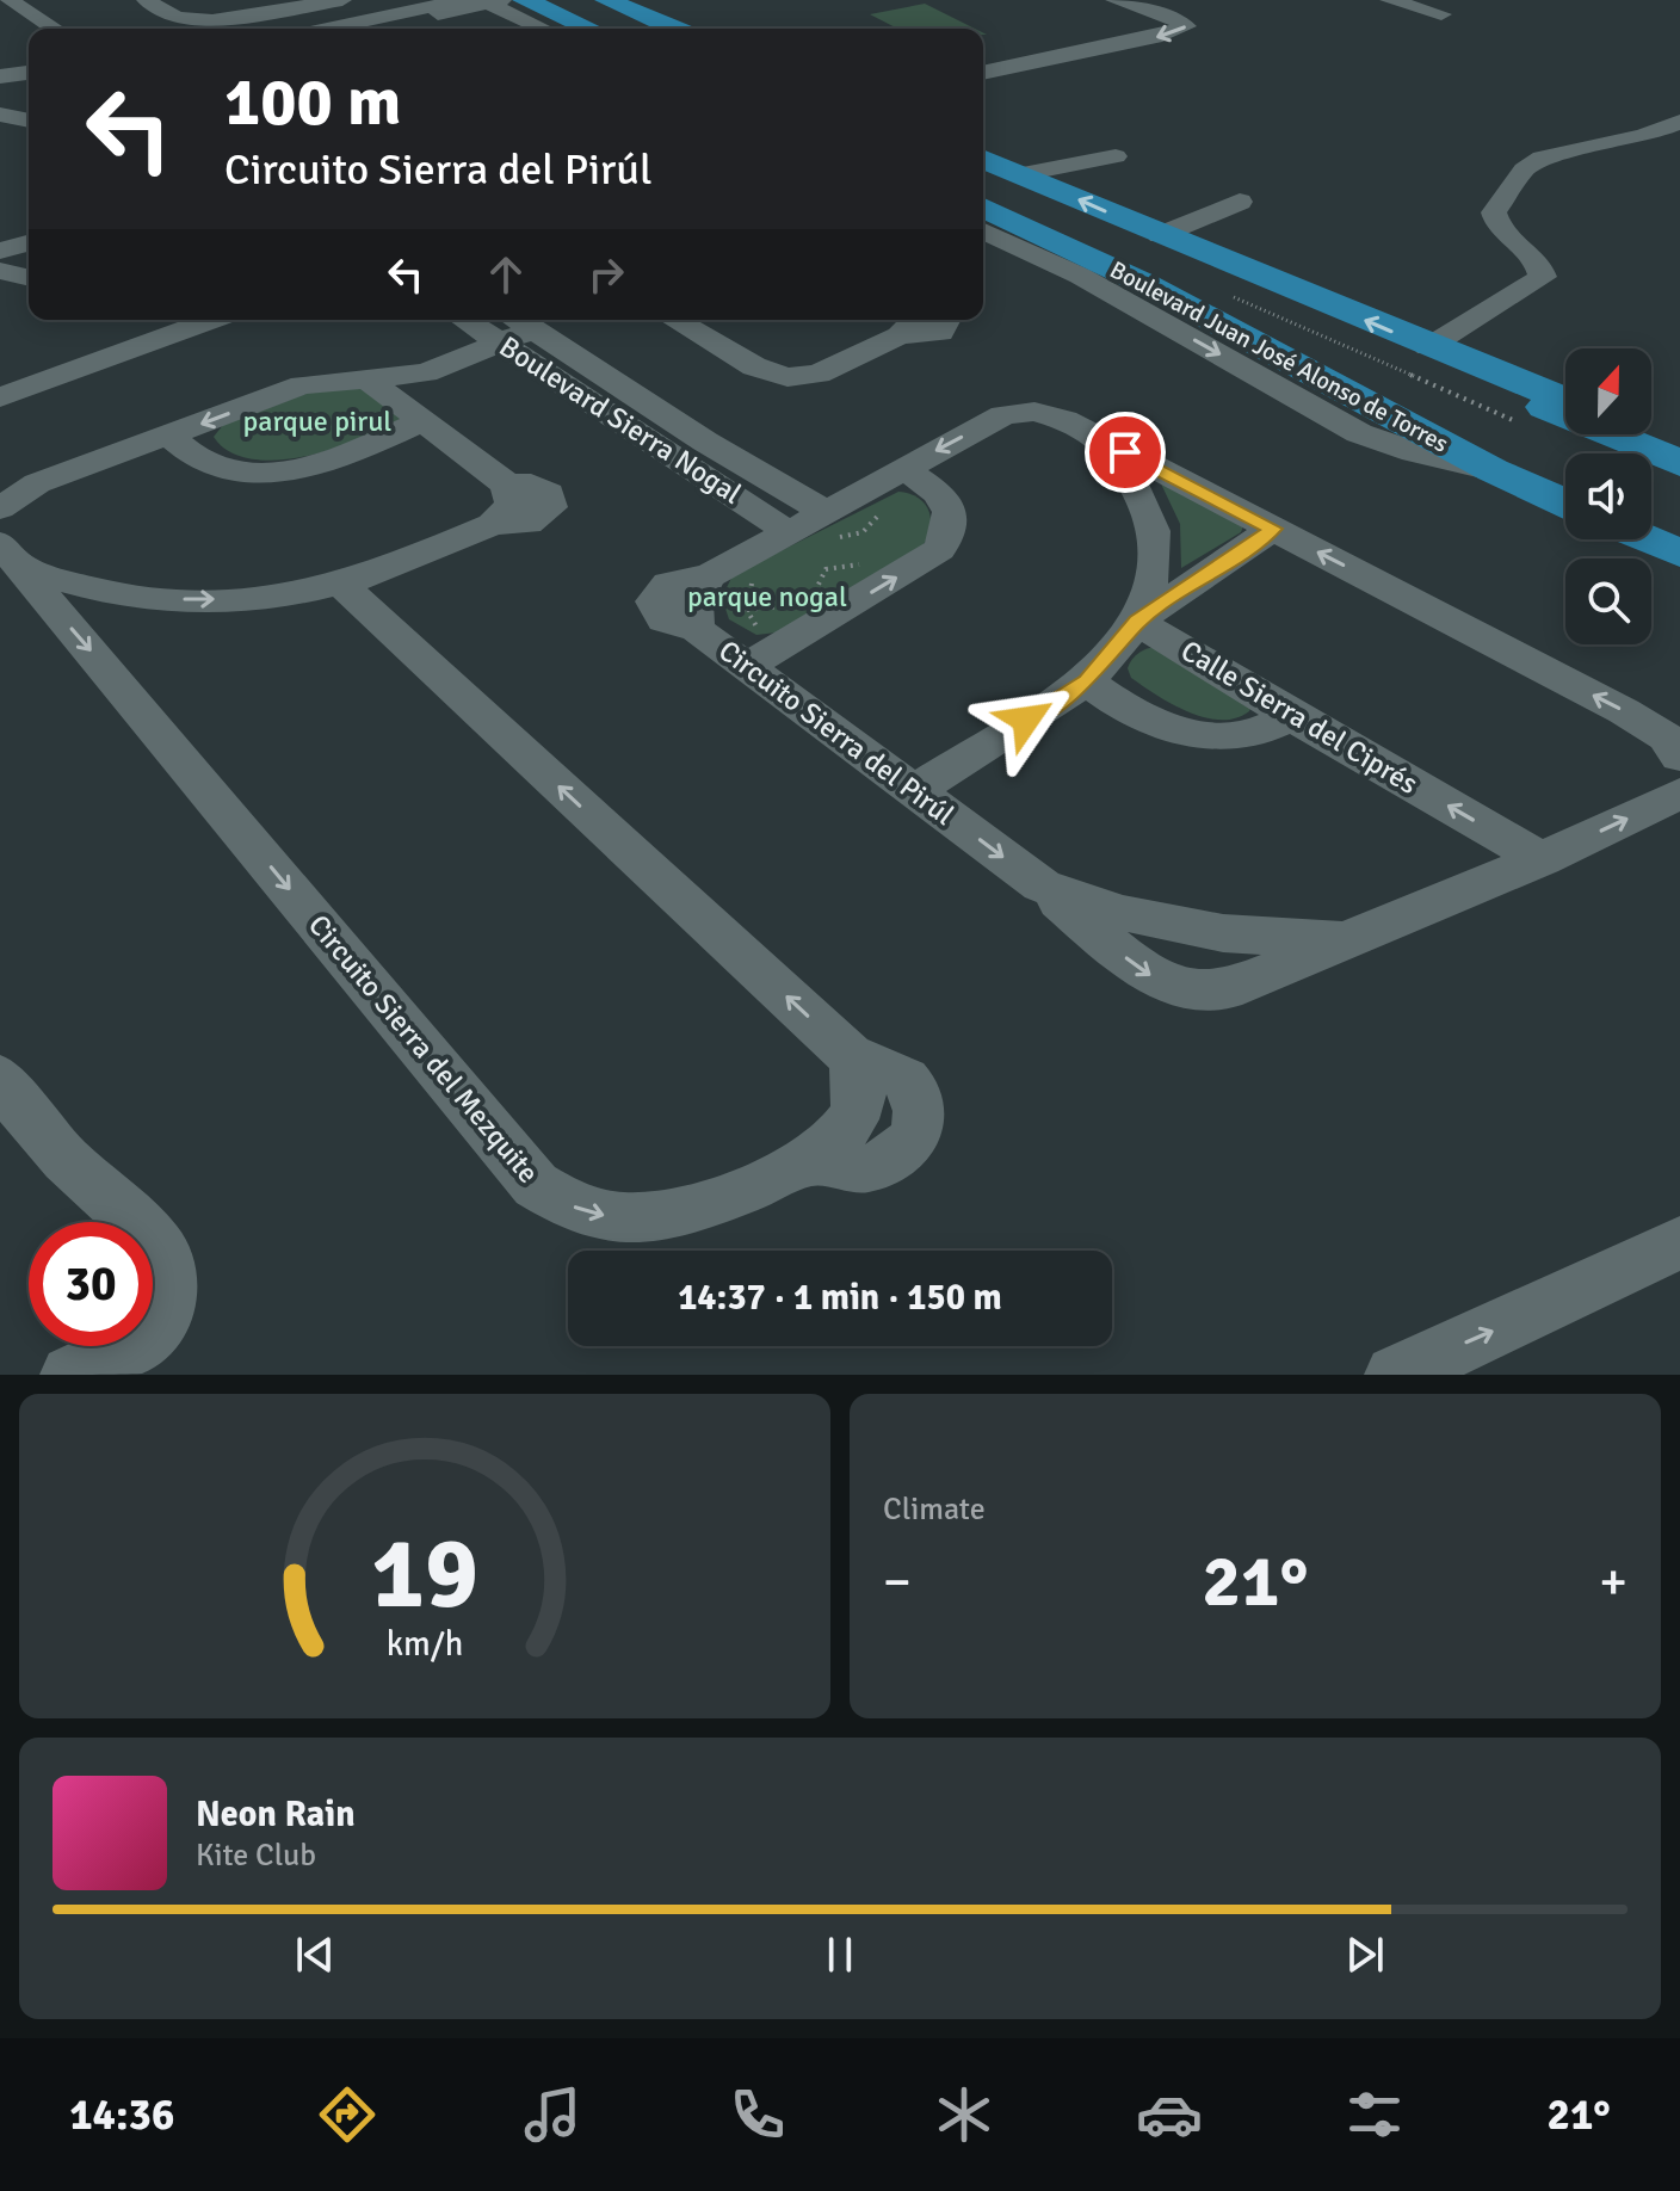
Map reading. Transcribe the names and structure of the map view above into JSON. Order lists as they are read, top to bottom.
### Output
{
  "streets": {
    "main road": ["Boulevard Juan José Alonso de Torres"],
    "street": [
      "Boulevard Sierra Nogal",
      "Calle Sierra del Ciprés",
      "Circuito Sierra del Pirúl",
      "Circuito Sierra del Mezquite"
    ]
  },
  "crossings": [
    ["Boulevard Sierra Nogal", "Circuito Sierra del Pirúl"],
    ["Calle Sierra del Ciprés", "Circuito Sierra del Pirúl"]
  ],
  "parks": ["parque pirul", "parque nogal"],
  "north": "top",
  "page": {
    "turn": ["100 m", "Circuito Sierra del Pirúl"],
    "limit": "30",
    "trip": "14:37 · 1 min · 150 m",
    "tile": "Climate",
    "heat": ["−", "21°", "+"],
    "song": ["Neon Rain", "Kite Club"],
    "tabs": ["14:36", "21°"],
    "gauge": ["19", "km/h"]
  }
}
